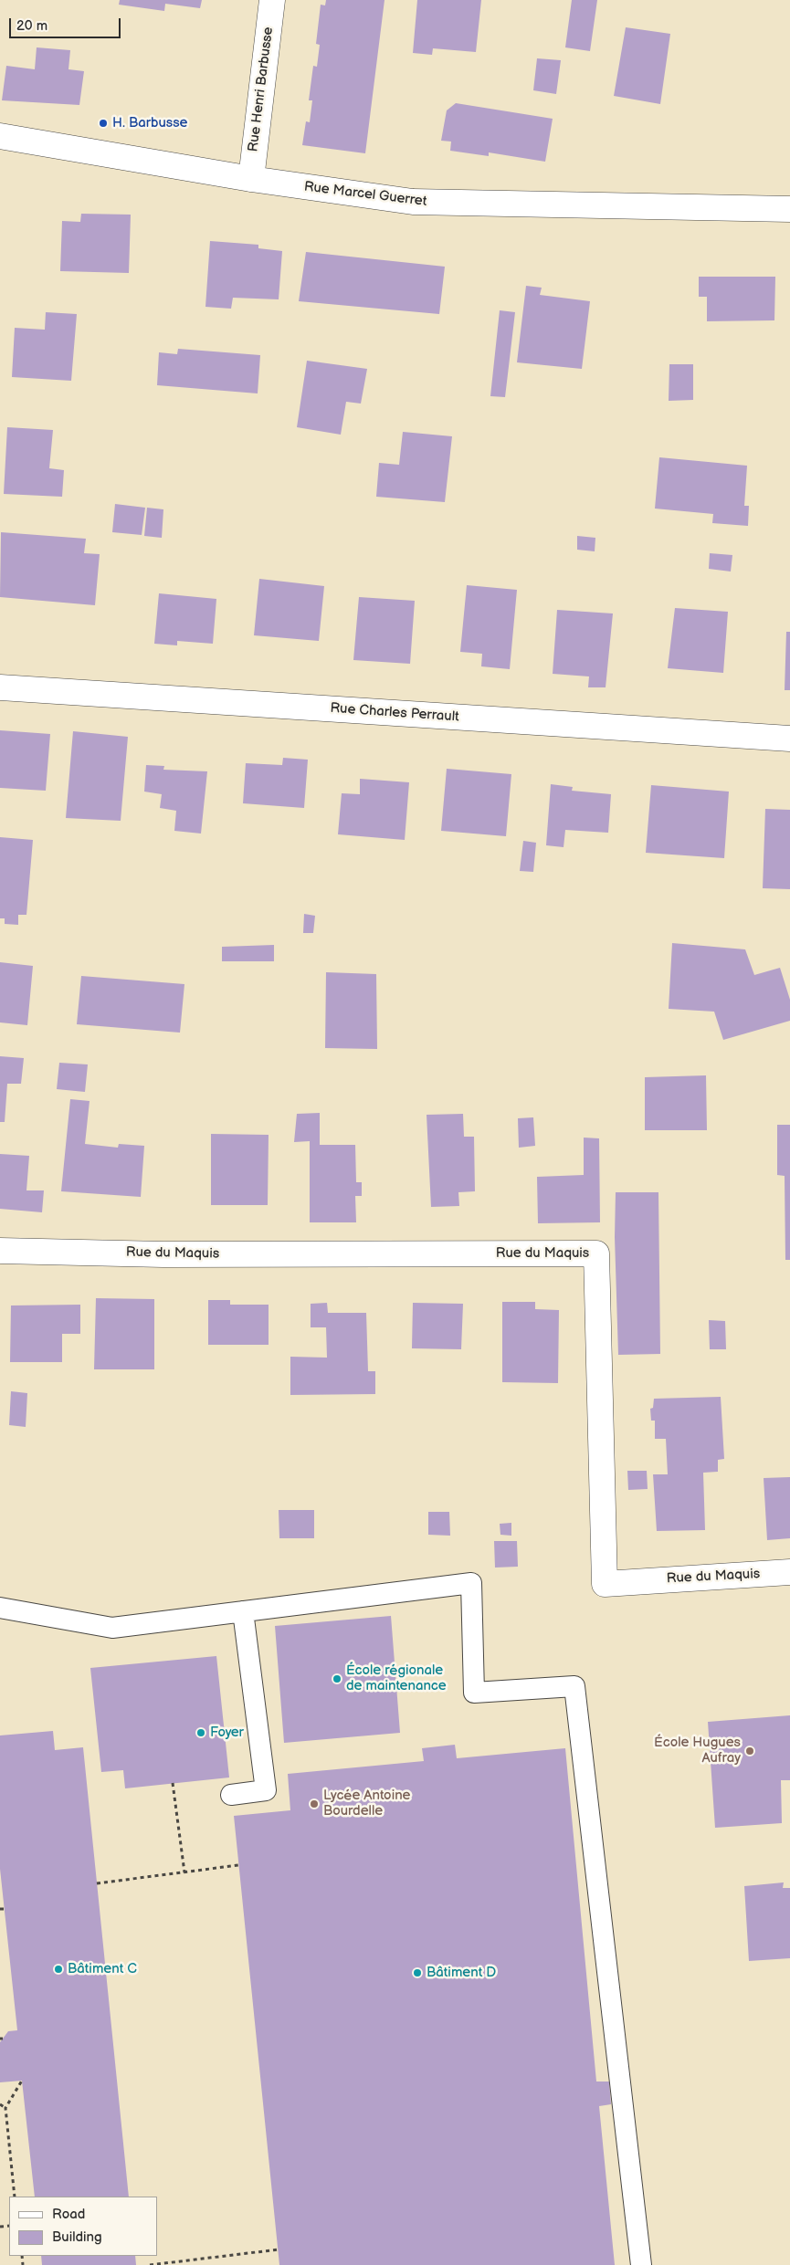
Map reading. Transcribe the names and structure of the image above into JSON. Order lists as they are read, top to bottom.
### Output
{
  "streets": {
    "street": [
      "Rue Henri Barbusse",
      "Rue Marcel Guerret",
      "Rue Charles Perrault",
      "Rue du Maquis"
    ]
  },
  "crossings": [
    ["Rue Henri Barbusse", "Rue Marcel Guerret"]
  ],
  "places": [
    "H. Barbusse",
    "École régionale de maintenance",
    "Foyer",
    "École Hugues Aufray",
    "Lycée Antoine Bourdelle",
    "Bâtiment C",
    "Bâtiment D"
  ],
  "legend": ["Road", "Building"],
  "scale_bar": "20 m"
}
